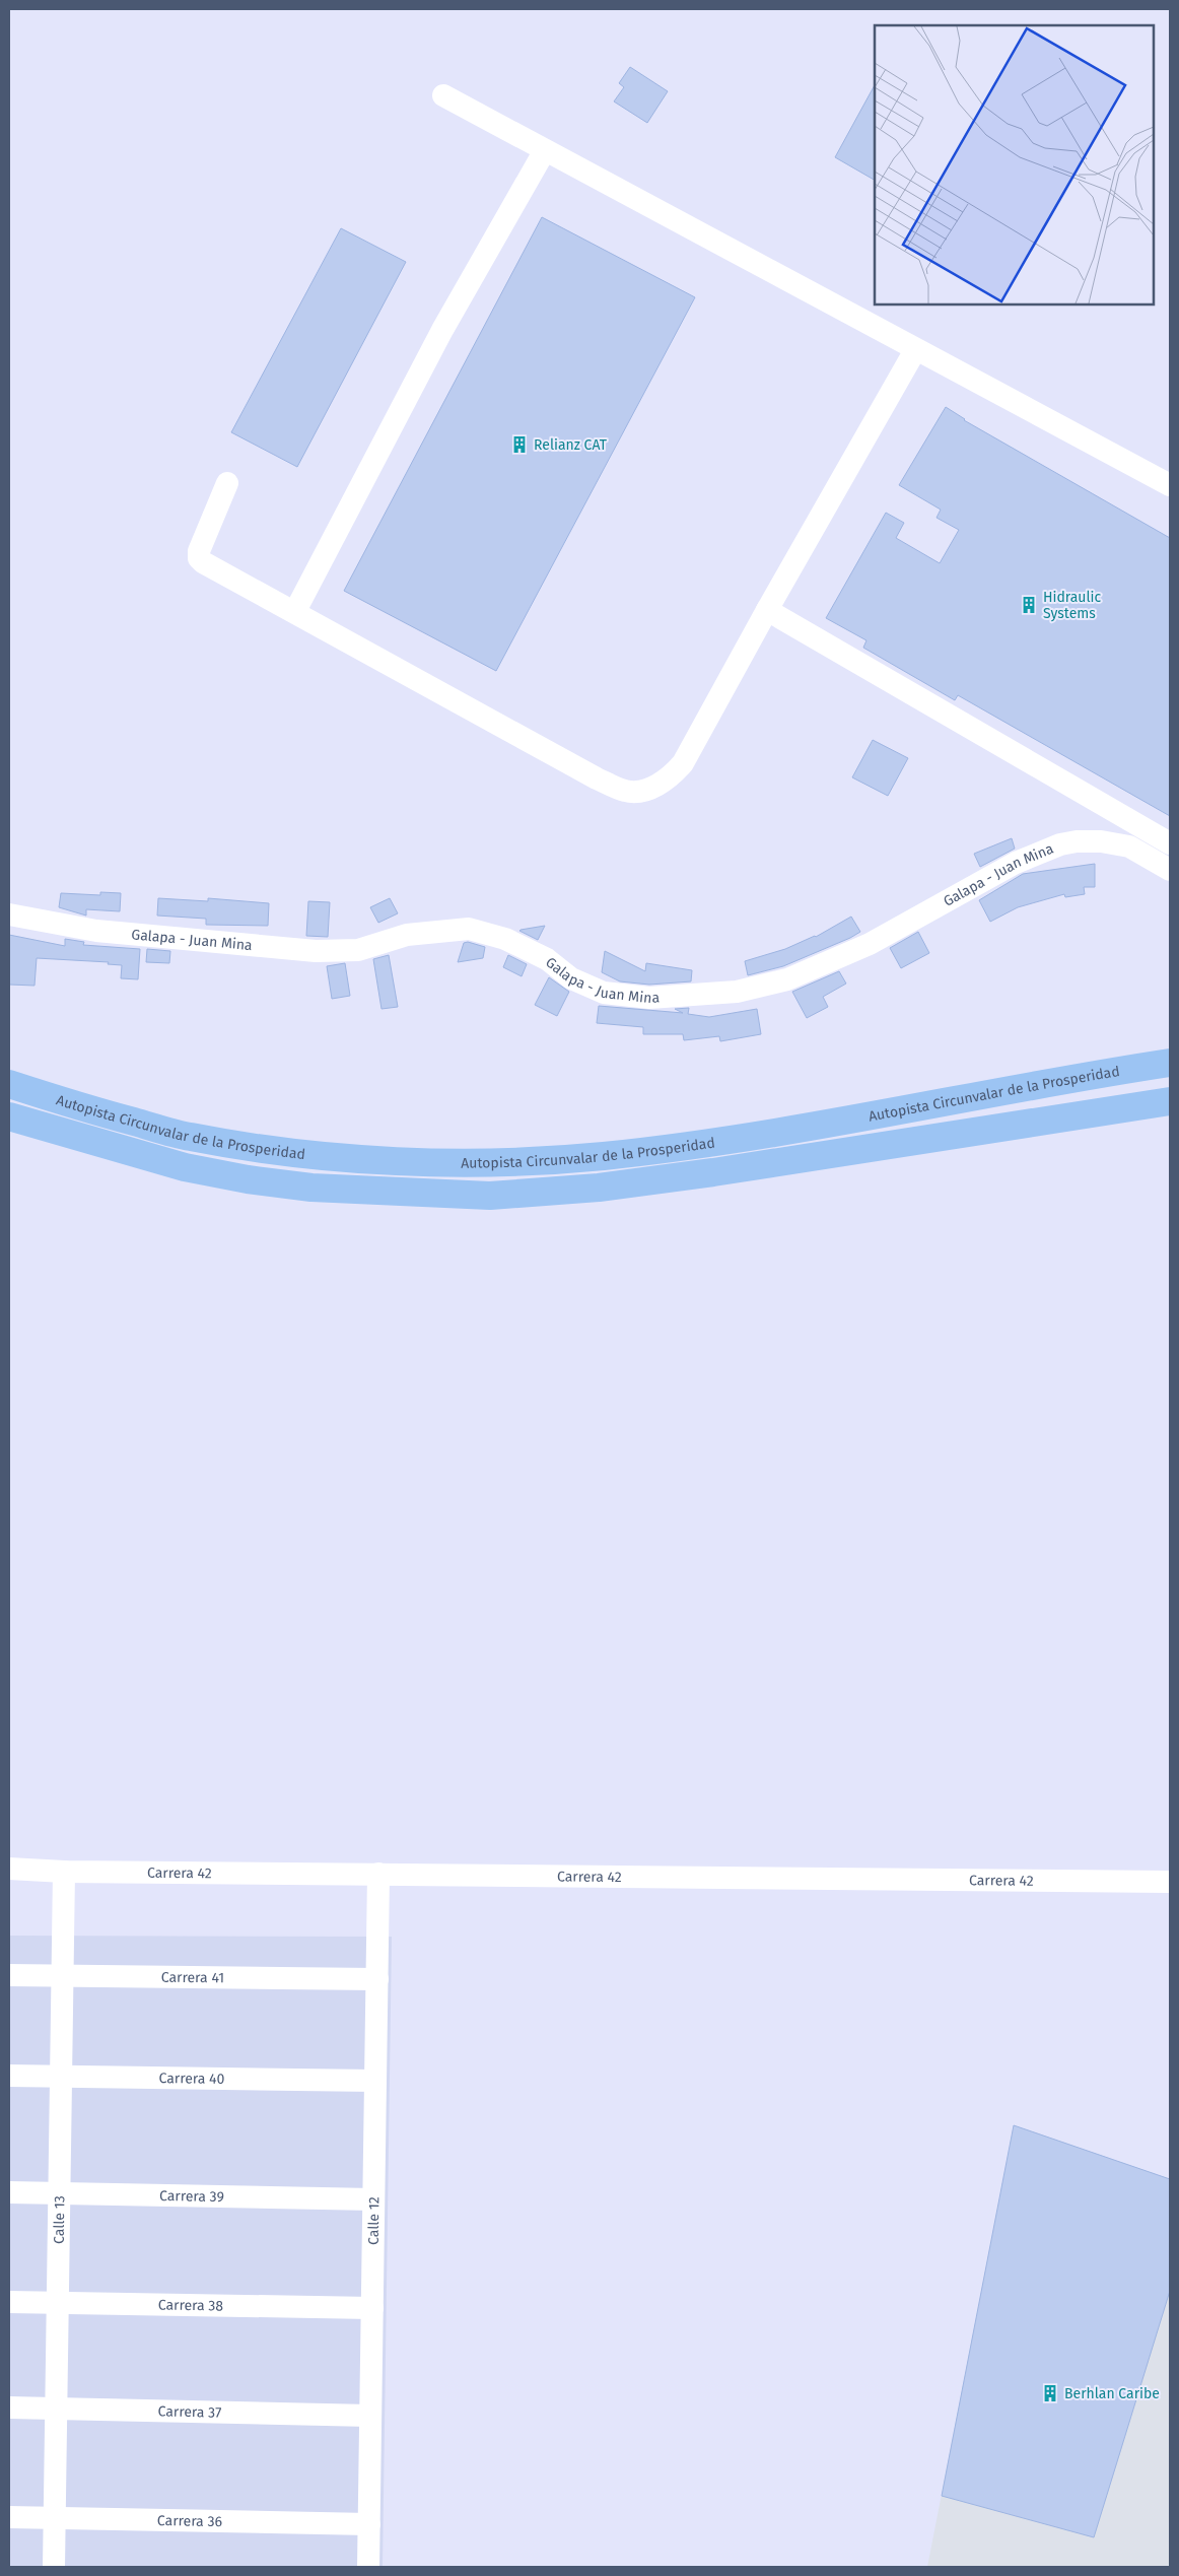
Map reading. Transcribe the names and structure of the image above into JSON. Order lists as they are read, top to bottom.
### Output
{
  "streets": {
    "highway": ["Autopista Circunvalar de la Prosperidad"],
    "street": [
      "Galapa - Juan Mina",
      "Carrera 42",
      "Carrera 41",
      "Carrera 40",
      "Carrera 39",
      "Calle 13",
      "Calle 12",
      "Carrera 38",
      "Carrera 37",
      "Carrera 36"
    ]
  },
  "crossings": [
    ["Carrera 42", "Calle 13"],
    ["Carrera 42", "Calle 12"],
    ["Carrera 41", "Calle 13"],
    ["Carrera 41", "Calle 12"],
    ["Carrera 40", "Calle 13"],
    ["Carrera 40", "Calle 12"],
    ["Carrera 39", "Calle 13"],
    ["Carrera 39", "Calle 12"],
    ["Calle 13", "Carrera 38"],
    ["Calle 13", "Carrera 37"],
    ["Calle 13", "Carrera 36"],
    ["Calle 12", "Carrera 38"],
    ["Calle 12", "Carrera 37"],
    ["Calle 12", "Carrera 36"]
  ],
  "places": {
    "building": ["Relianz CAT", "Hidraulic Systems", "Berhlan Caribe"]
  }
}
